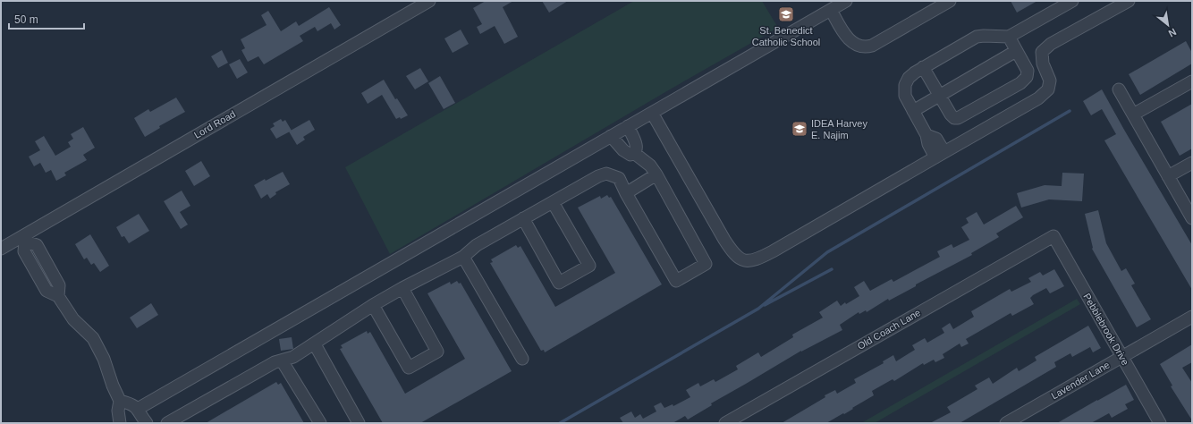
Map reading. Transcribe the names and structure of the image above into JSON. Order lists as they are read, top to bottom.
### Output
{
  "streets": {
    "street": [
      "Lord Road",
      "Old Coach Lane",
      "Pebblebrook Drive",
      "Lavender Lane"
    ]
  },
  "crossings": [
    ["Old Coach Lane", "Pebblebrook Drive"],
    ["Pebblebrook Drive", "Lavender Lane"]
  ],
  "places": {
    "school or university": ["St. Benedict Catholic School", "IDEA Harvey E. Najim"]
  },
  "scale_bar": "50 m",
  "north": "bottom right"
}
